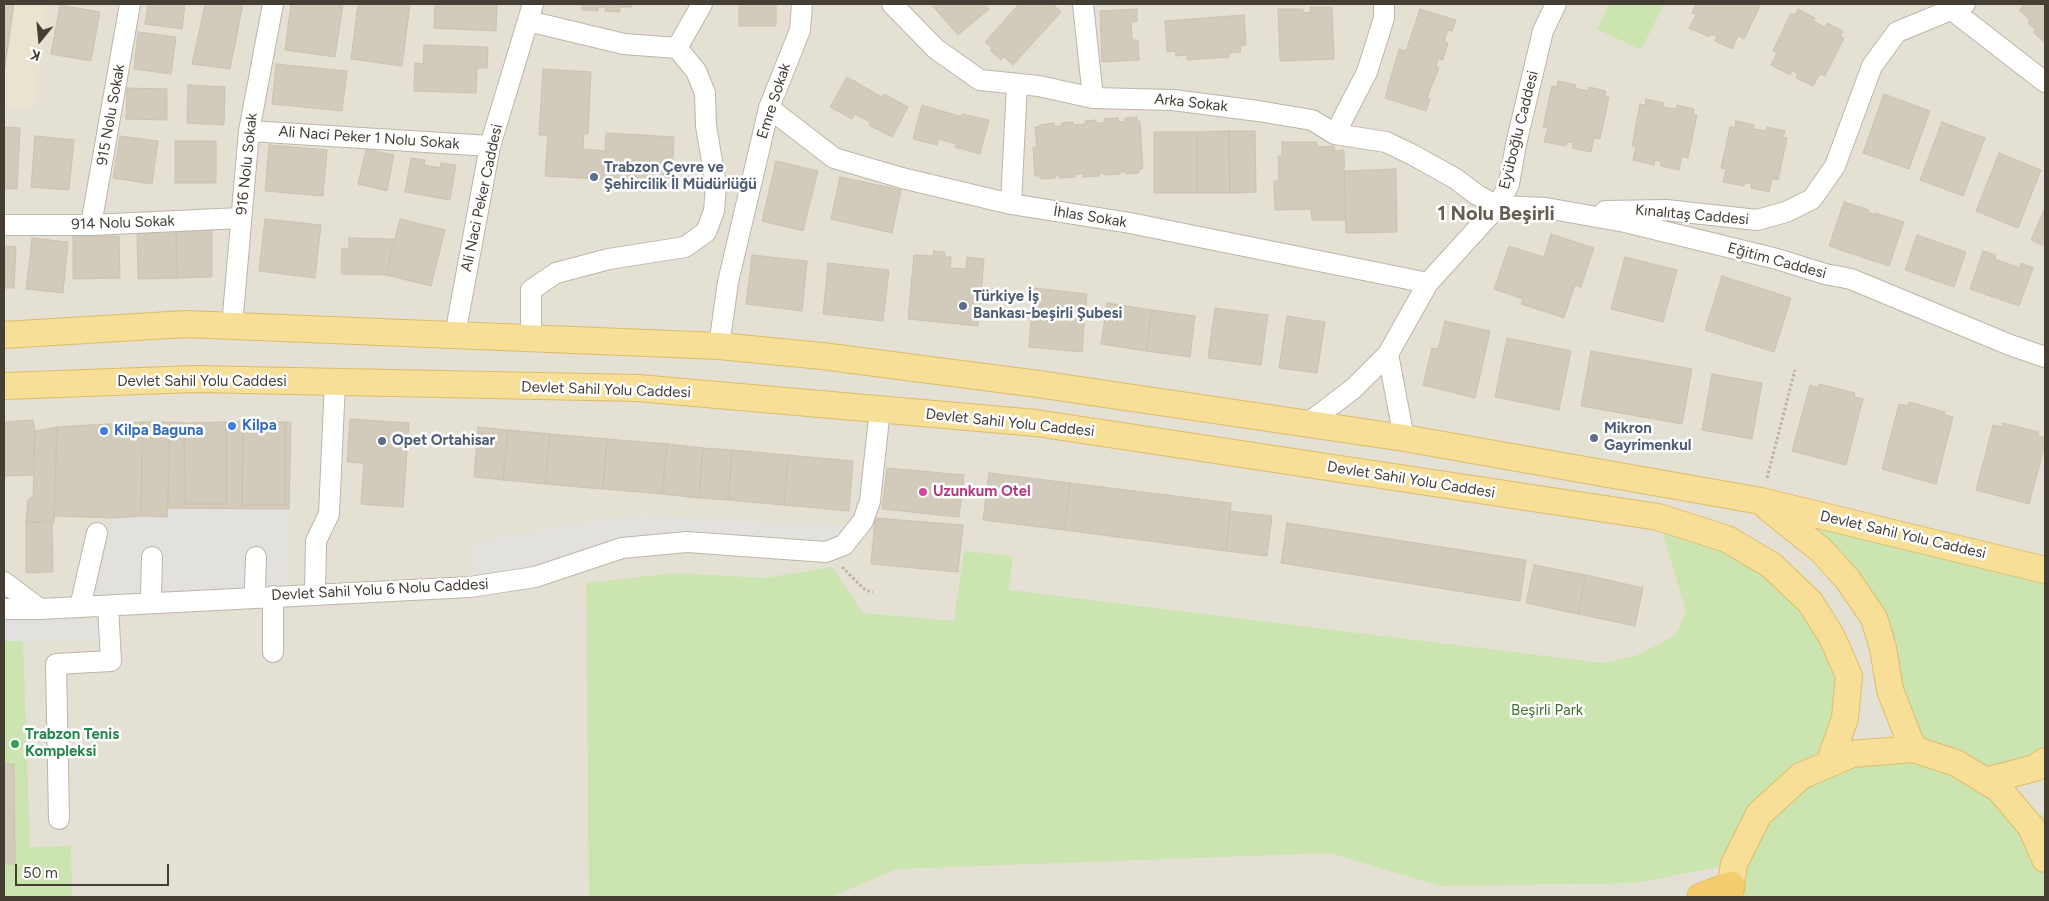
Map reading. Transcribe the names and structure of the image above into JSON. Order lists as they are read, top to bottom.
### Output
{
  "streets": {
    "main road": ["Devlet Sahil Yolu Caddesi"],
    "street": [
      "Emre Sokak",
      "Arka Sokak",
      "915 Nolu Sokak",
      "Eyüboğlu Caddesi",
      "Ali Naci Peker 1 Nolu Sokak",
      "916 Nolu Sokak",
      "Ali Naci Peker Caddesi",
      "Kınalıtaş Caddesi",
      "İhlas Sokak",
      "914 Nolu Sokak",
      "Eğitim Caddesi",
      "Devlet Sahil Yolu 6 Nolu Caddesi"
    ]
  },
  "crossings": [
    ["Emre Sokak", "İhlas Sokak"],
    ["Emre Sokak", "Devlet Sahil Yolu Caddesi"],
    ["Arka Sokak", "Eyüboğlu Caddesi"],
    ["Arka Sokak", "Eğitim Caddesi"],
    ["915 Nolu Sokak", "914 Nolu Sokak"],
    ["Eyüboğlu Caddesi", "İhlas Sokak"],
    ["Eyüboğlu Caddesi", "Eğitim Caddesi"],
    ["Eyüboğlu Caddesi", "Devlet Sahil Yolu Caddesi"],
    ["Ali Naci Peker 1 Nolu Sokak", "916 Nolu Sokak"],
    ["Ali Naci Peker 1 Nolu Sokak", "Ali Naci Peker Caddesi"],
    ["916 Nolu Sokak", "914 Nolu Sokak"],
    ["916 Nolu Sokak", "Devlet Sahil Yolu Caddesi"],
    ["Ali Naci Peker Caddesi", "Devlet Sahil Yolu Caddesi"],
    ["Kınalıtaş Caddesi", "Eğitim Caddesi"]
  ],
  "districts": ["1 Nolu Beşirli"],
  "parks": ["Beşirli Park"],
  "places": [
    "Trabzon Çevre ve Şehircilik İl Müdürlüğü",
    "Türkiye İş Bankası-beşirli Şubesi",
    "Kilpa",
    "Kilpa Baguna",
    "Mikron Gayrimenkul",
    "Opet Ortahisar",
    "Uzunkum Otel",
    "Trabzon Tenis Kompleksi"
  ],
  "scale_bar": "50 m",
  "north": "bottom"
}
